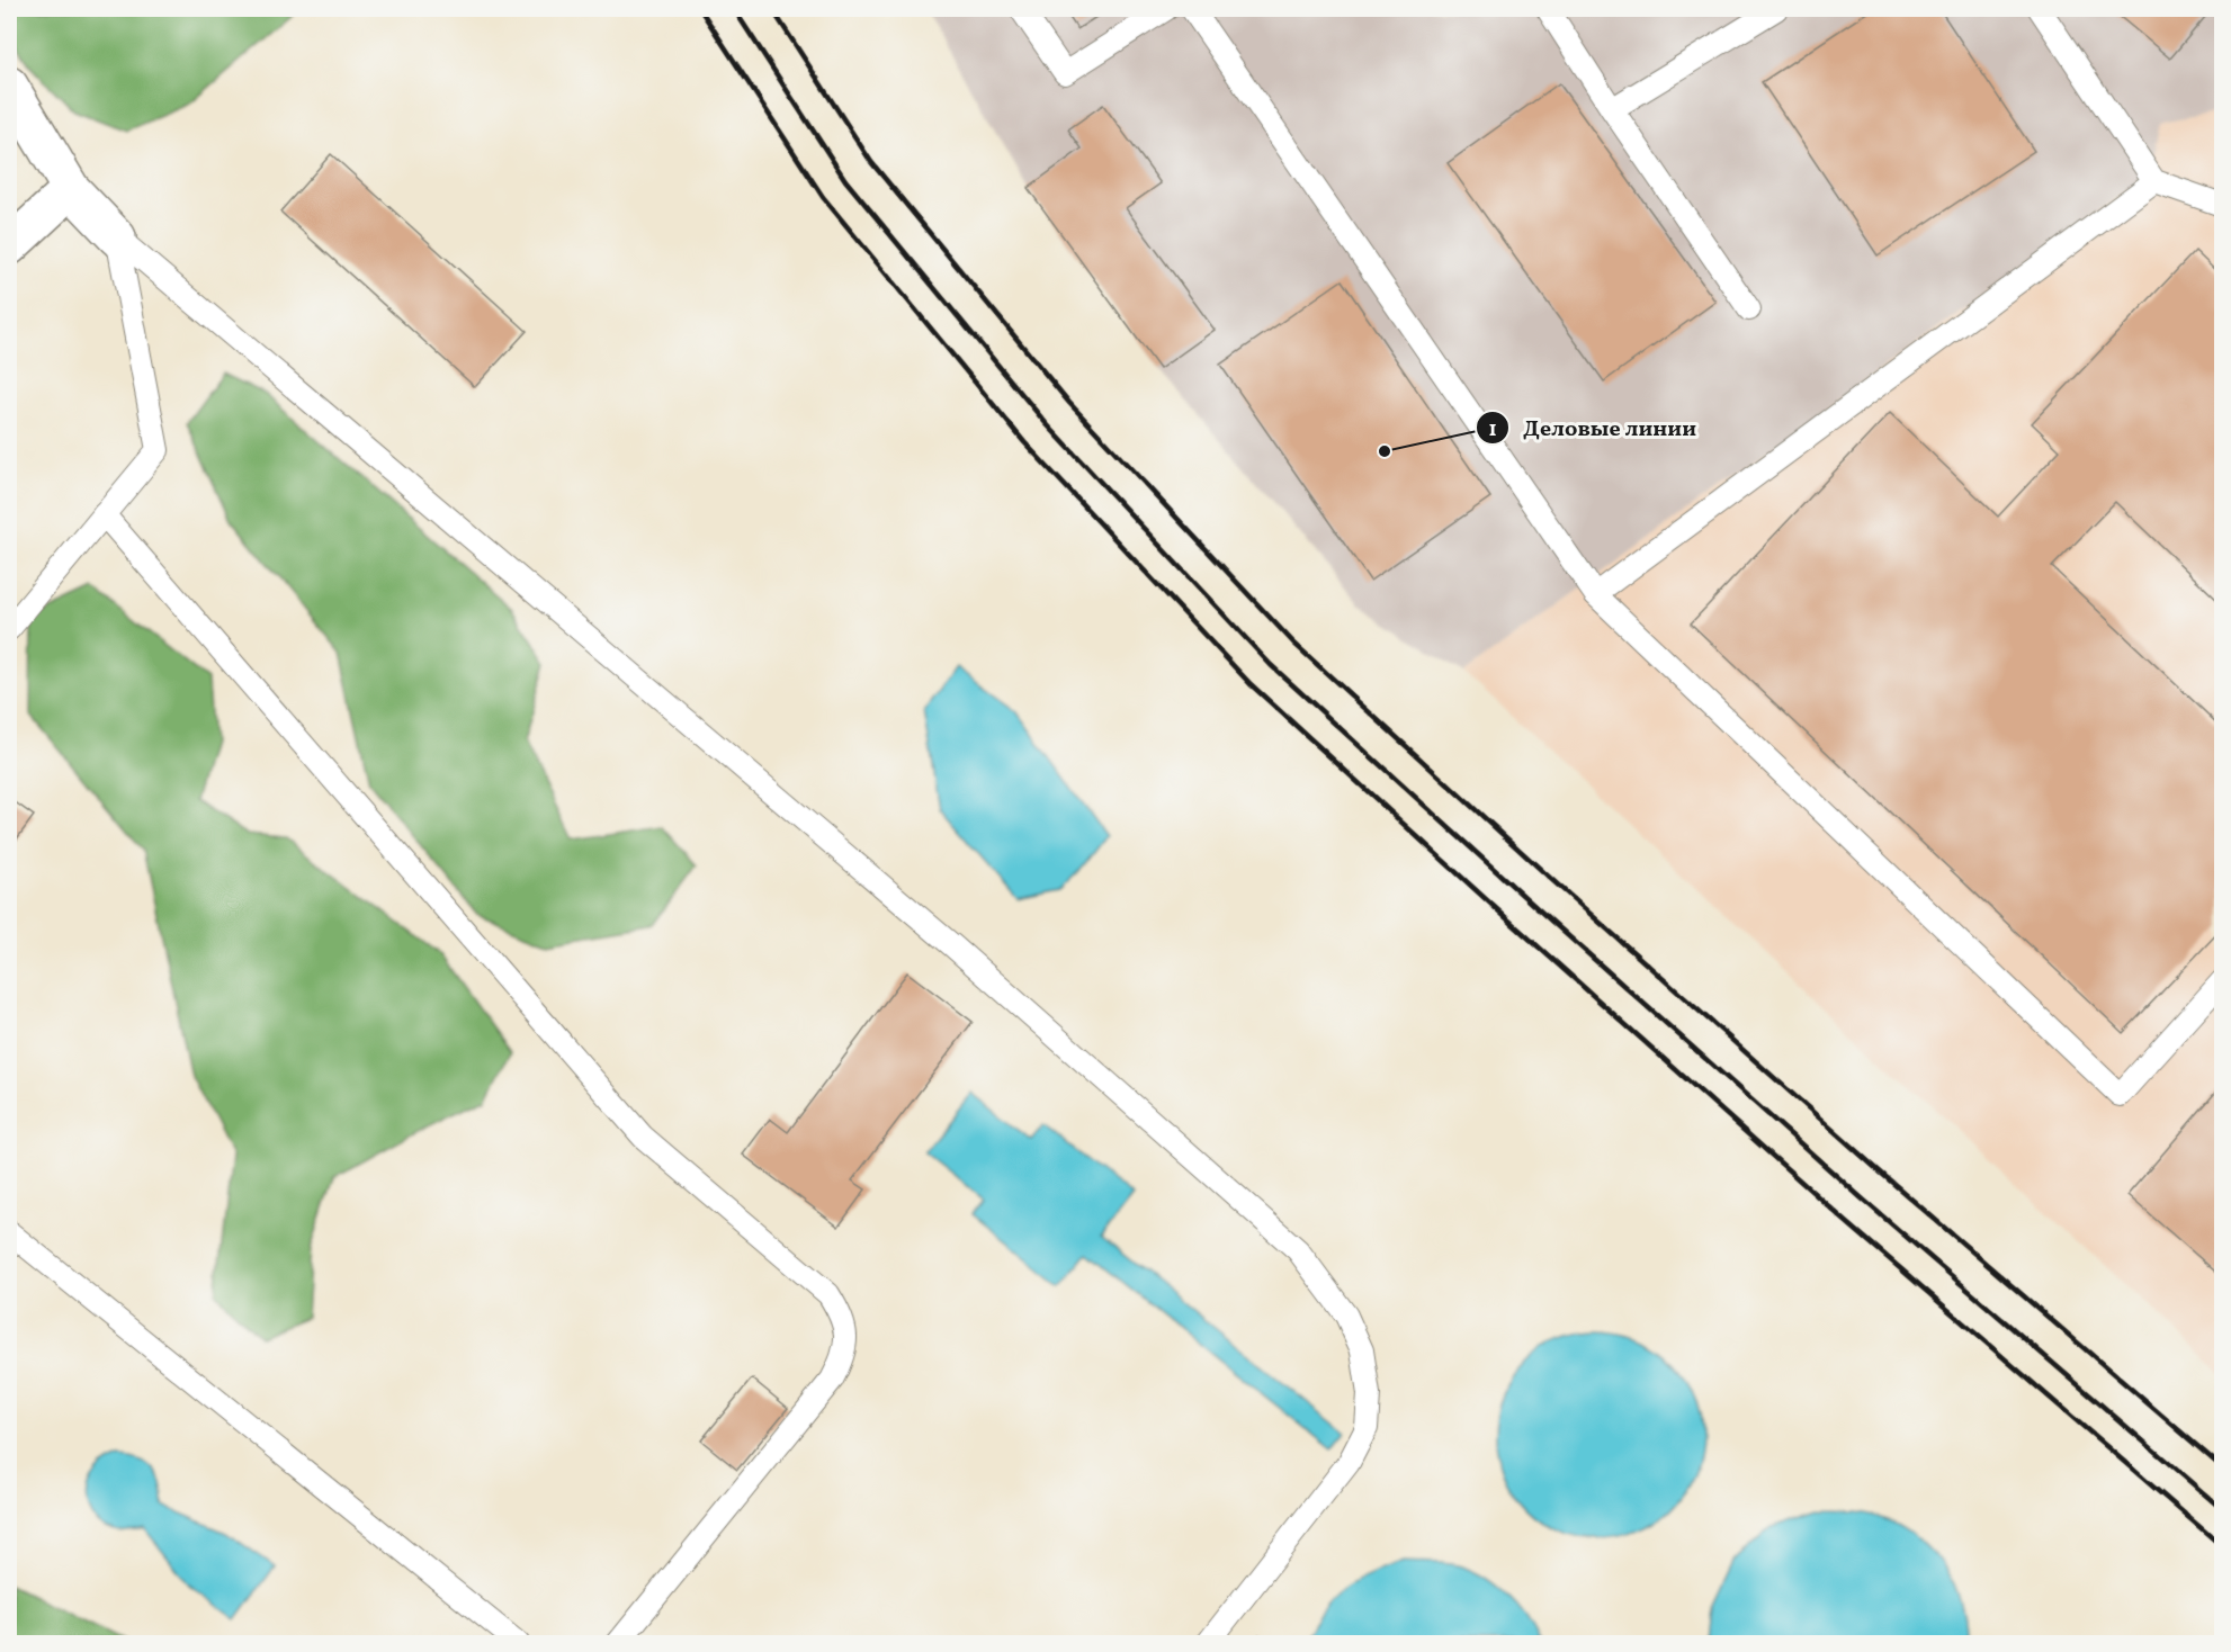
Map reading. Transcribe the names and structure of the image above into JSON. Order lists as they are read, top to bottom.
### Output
{
  "places": ["Деловые линии"]
}
